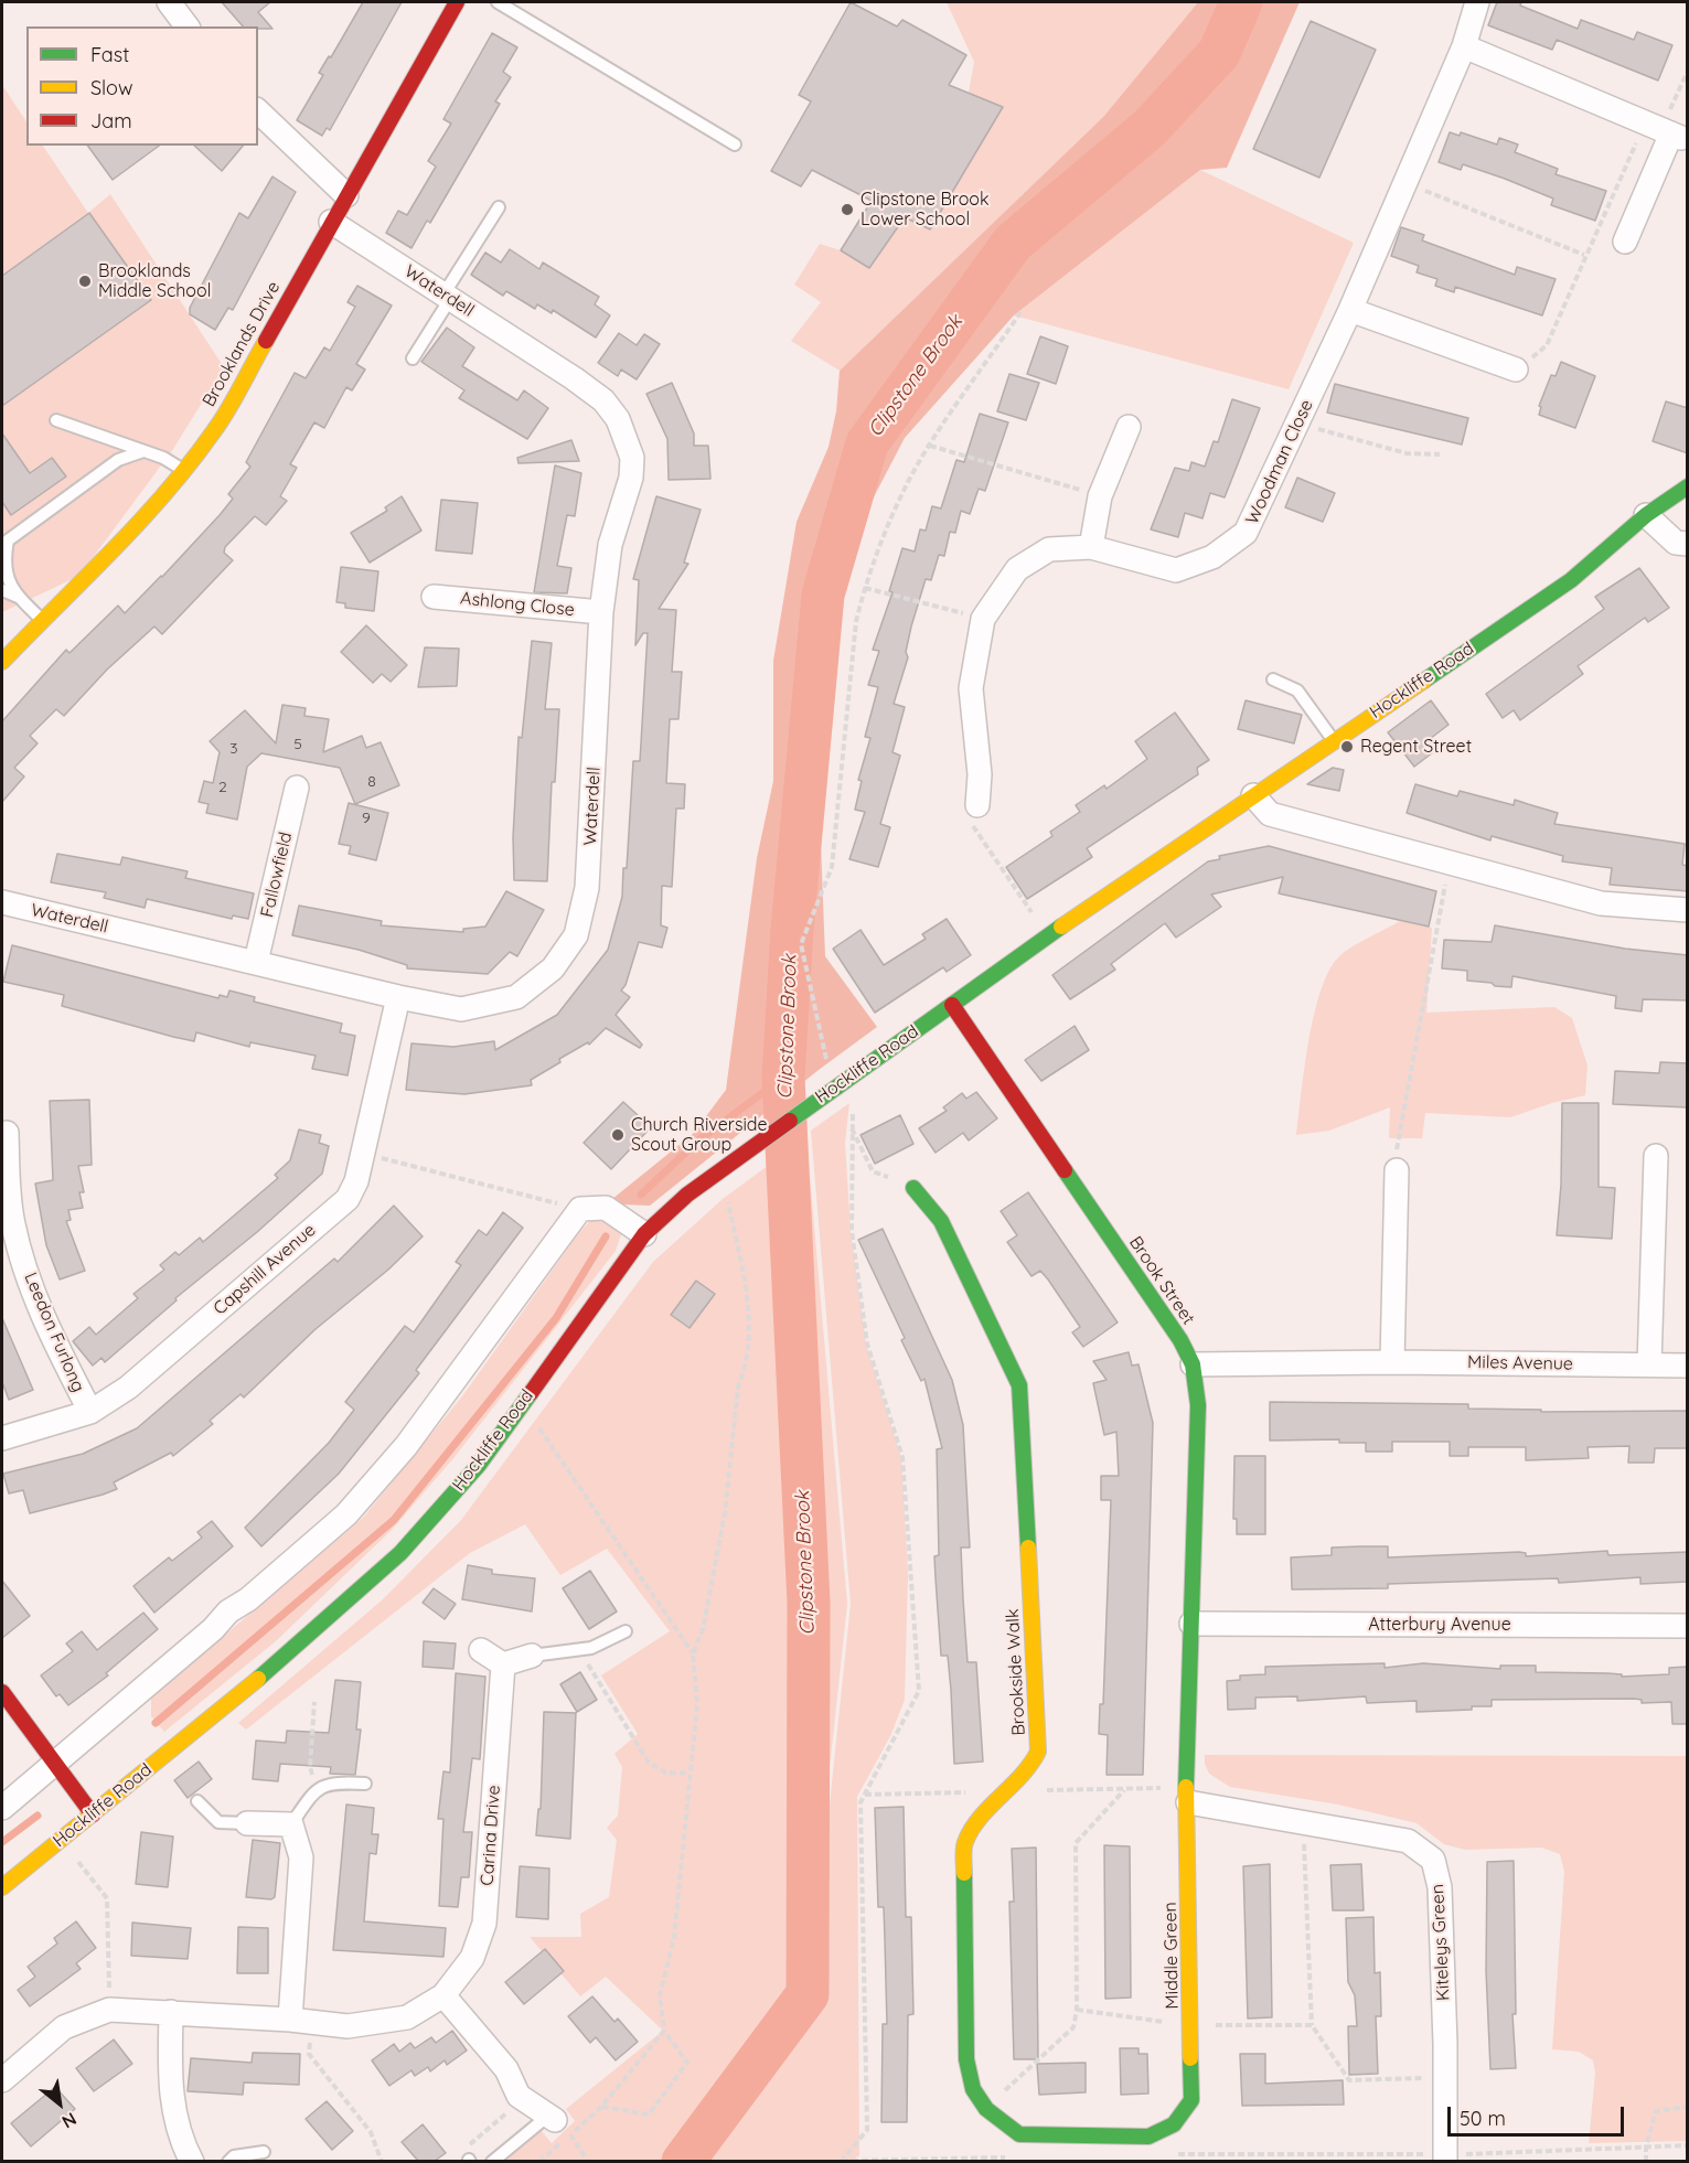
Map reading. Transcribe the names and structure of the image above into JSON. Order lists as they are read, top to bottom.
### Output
{
  "streets": {
    "street": [
      "Waterdell",
      "Brooklands Drive",
      "Woodman Close",
      "Ashlong Close",
      "Hockliffe Road",
      "Fallowfield",
      "Capshill Avenue",
      "Brook Street",
      "Leedon Furlong",
      "Miles Avenue",
      "Atterbury Avenue",
      "Brookside Walk",
      "Carina Drive",
      "Kiteleys Green",
      "Middle Green"
    ]
  },
  "crossings": [
    ["Waterdell", "Brooklands Drive"],
    ["Waterdell", "Ashlong Close"],
    ["Waterdell", "Fallowfield"],
    ["Waterdell", "Capshill Avenue"],
    ["Hockliffe Road", "Brook Street"],
    ["Capshill Avenue", "Leedon Furlong"],
    ["Brook Street", "Miles Avenue"],
    ["Brook Street", "Atterbury Avenue"],
    ["Brook Street", "Middle Green"],
    ["Atterbury Avenue", "Middle Green"],
    ["Brookside Walk", "Middle Green"],
    ["Kiteleys Green", "Middle Green"]
  ],
  "water": ["Clipstone Brook"],
  "places": [
    "Clipstone Brook Lower School",
    "Brooklands Middle School",
    "Regent Street",
    "Church Riverside Scout Group"
  ],
  "house_numbers": [
    "5",
    "3",
    "8",
    "2",
    "9"
  ],
  "legend": ["Fast", "Slow", "Jam"],
  "scale_bar": "50 m",
  "north": "bottom right"
}
